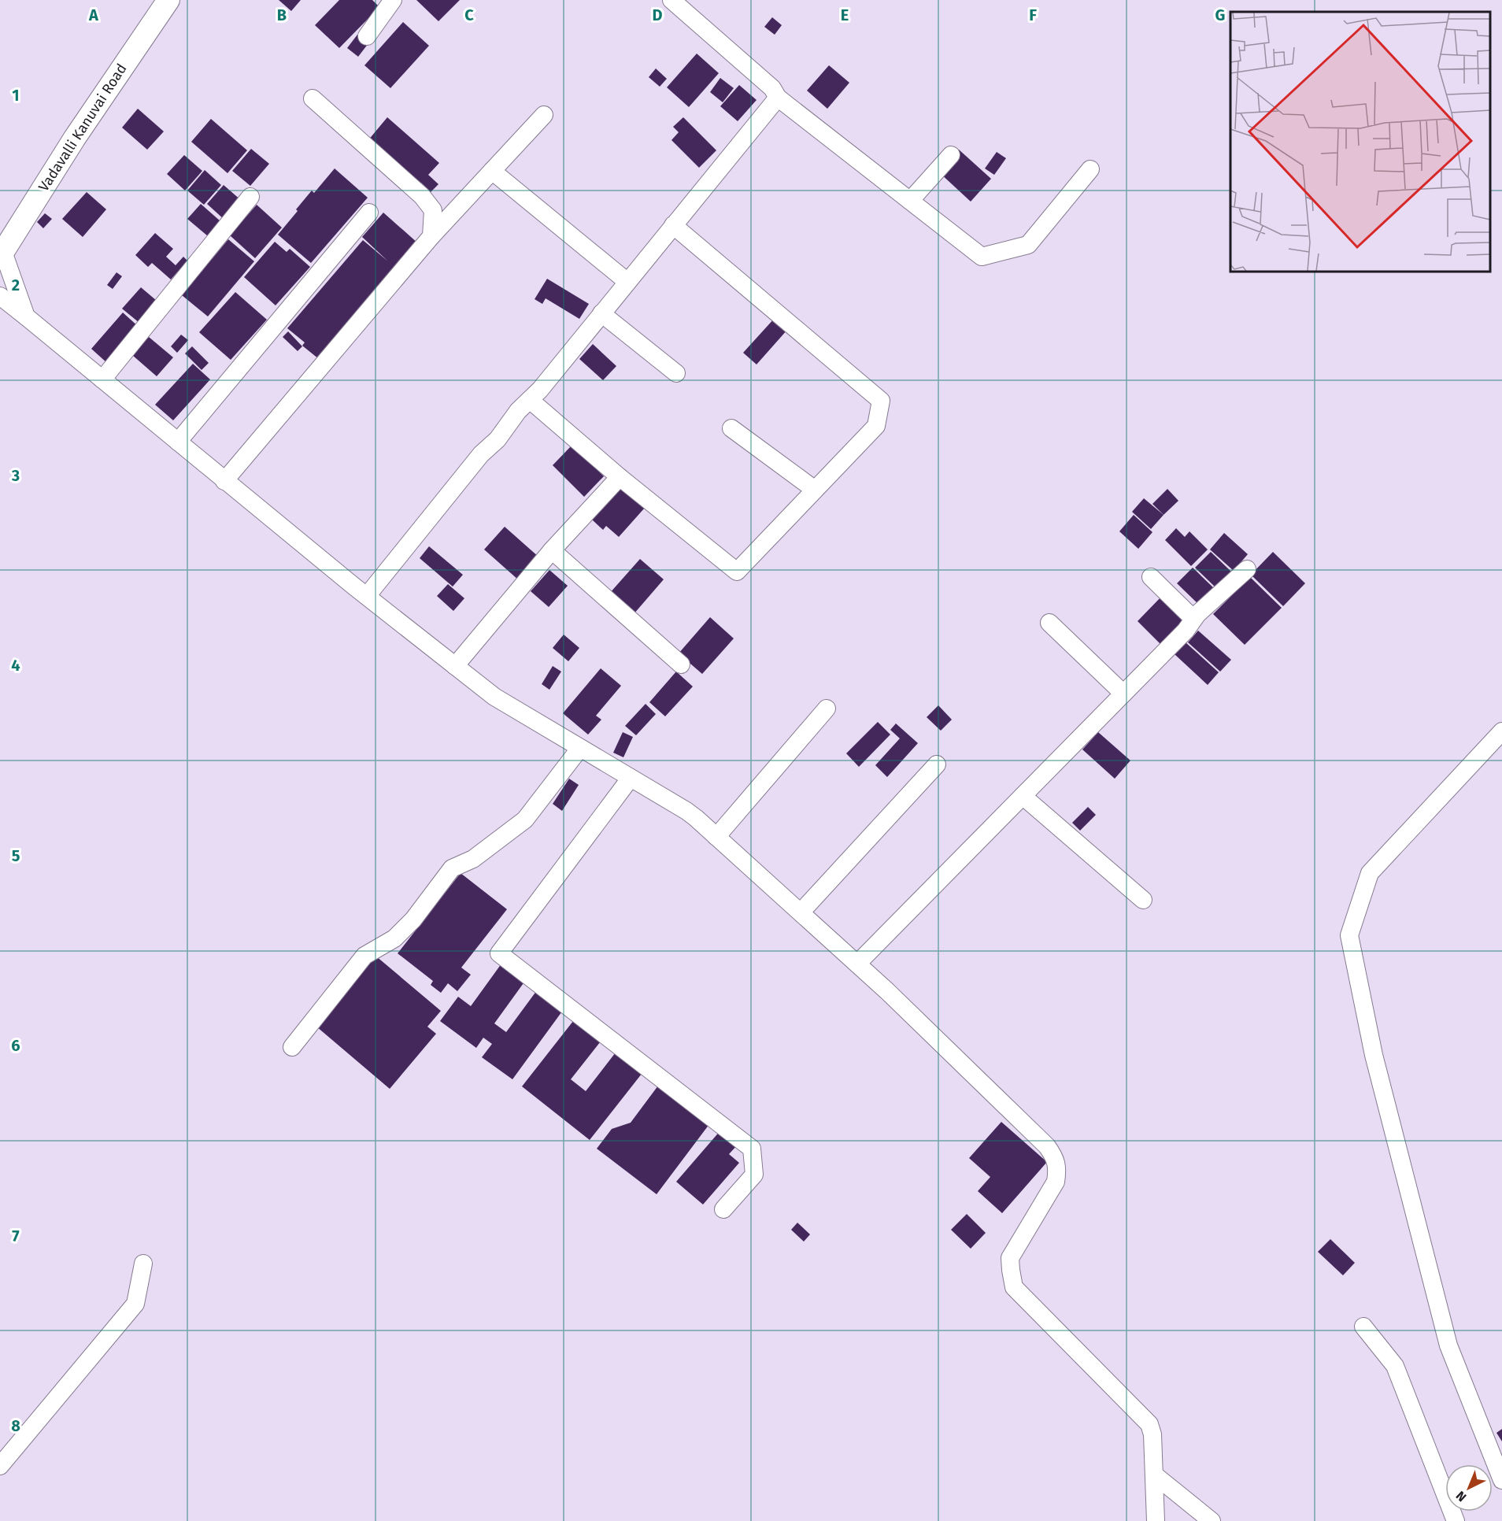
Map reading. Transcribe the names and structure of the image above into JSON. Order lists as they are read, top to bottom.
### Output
{
  "streets": {
    "street": ["Vadavalli Kanuvai Road"]
  },
  "north": "bottom left",
  "grid": {
    "columns": [
      "A",
      "B",
      "C",
      "D",
      "E",
      "F",
      "G"
    ],
    "rows": [
      "1",
      "2",
      "3",
      "4",
      "5",
      "6",
      "7",
      "8"
    ]
  }
}
